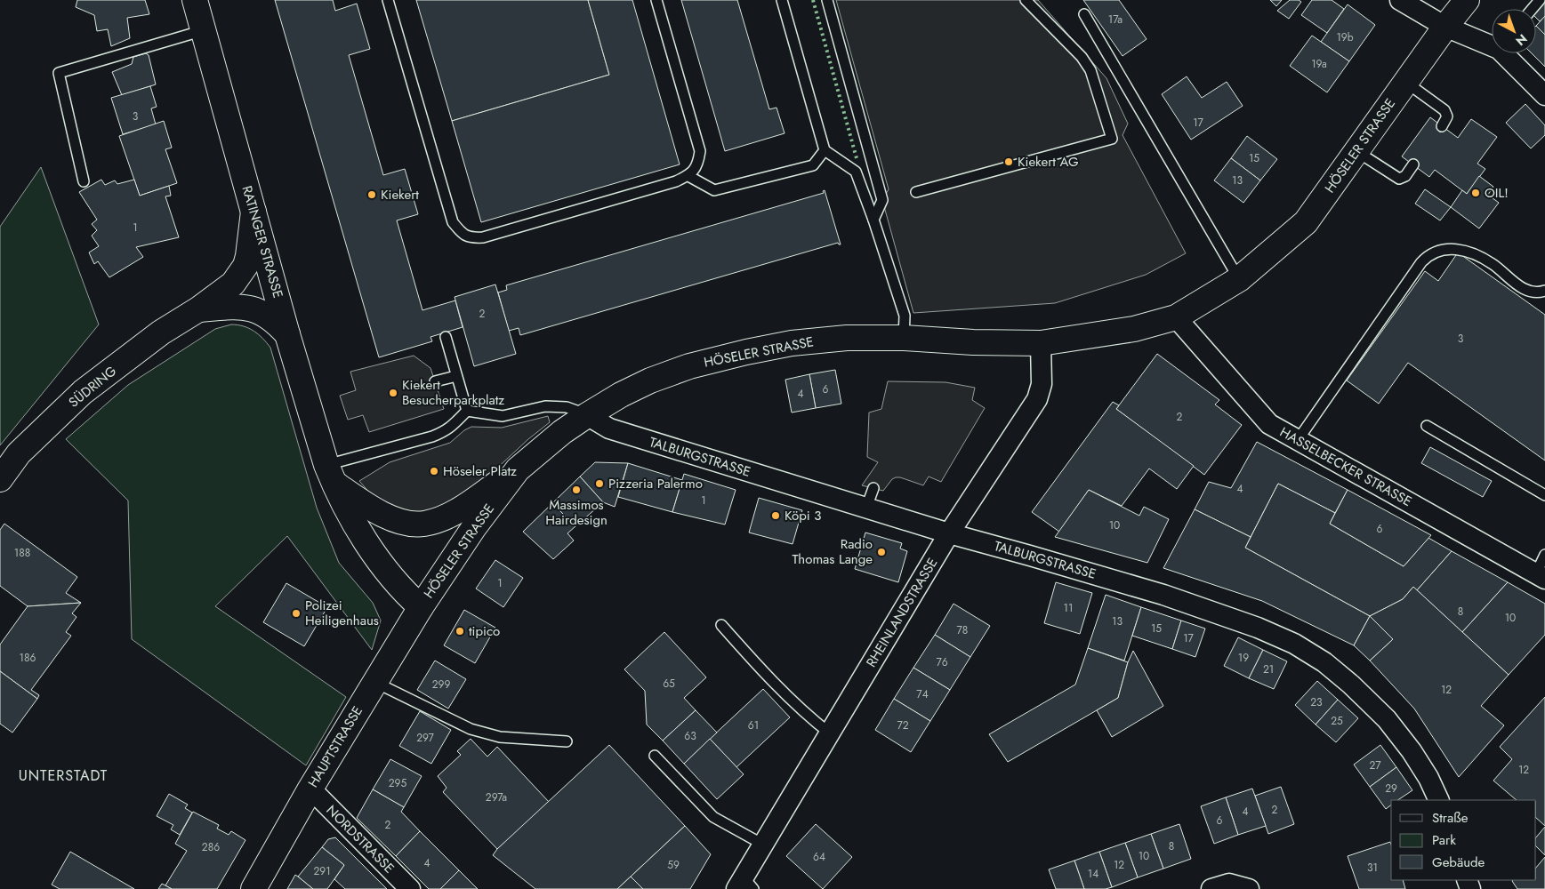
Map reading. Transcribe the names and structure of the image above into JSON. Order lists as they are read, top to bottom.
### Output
{
  "streets": {
    "main road": [
      "HÖSELER STRASSE",
      "RATINGER STRASSE",
      "SÜDRING",
      "HAUPTSTRASSE"
    ],
    "street": [
      "TALBURGSTRASSE",
      "HASSELBECKER STRASSE",
      "RHEINLANDSTRASSE",
      "NORDSTRASSE"
    ]
  },
  "crossings": [
    ["HÖSELER STRASSE", "RATINGER STRASSE"],
    ["HÖSELER STRASSE", "TALBURGSTRASSE"],
    ["HÖSELER STRASSE", "HASSELBECKER STRASSE"],
    ["HÖSELER STRASSE", "RHEINLANDSTRASSE"],
    ["HÖSELER STRASSE", "HAUPTSTRASSE"],
    ["RATINGER STRASSE", "SÜDRING"],
    ["RATINGER STRASSE", "HAUPTSTRASSE"],
    ["TALBURGSTRASSE", "RHEINLANDSTRASSE"],
    ["HAUPTSTRASSE", "NORDSTRASSE"]
  ],
  "districts": ["UNTERSTADT"],
  "places": [
    "Kiekert AG",
    "OIL!",
    "Kiekert",
    "Kiekert Besucherparkplatz",
    "Höseler Platz",
    "Pizzeria Palermo",
    "Massimos Hairdesign",
    "Köpi 3",
    "Radio Thomas Lange",
    "Polizei Heiligenhaus",
    "tipico"
  ],
  "house_numbers": [
    "17a",
    "19b",
    "19a",
    "3",
    "17",
    "15",
    "13",
    "1",
    "2",
    "3",
    "6",
    "4",
    "2",
    "4",
    "1",
    "10",
    "6",
    "188",
    "1",
    "11",
    "8",
    "10",
    "13",
    "15",
    "78",
    "17",
    "186",
    "19",
    "76",
    "21",
    "65",
    "299",
    "12",
    "74",
    "23",
    "25",
    "61",
    "72",
    "63",
    "297",
    "27",
    "12",
    "295",
    "29",
    "297a",
    "2",
    "4",
    "6",
    "2",
    "8",
    "286",
    "10",
    "64",
    "4",
    "59",
    "12",
    "31",
    "291",
    "14"
  ],
  "legend": ["Straße", "Park", "Gebäude"],
  "north": "bottom right"
}
